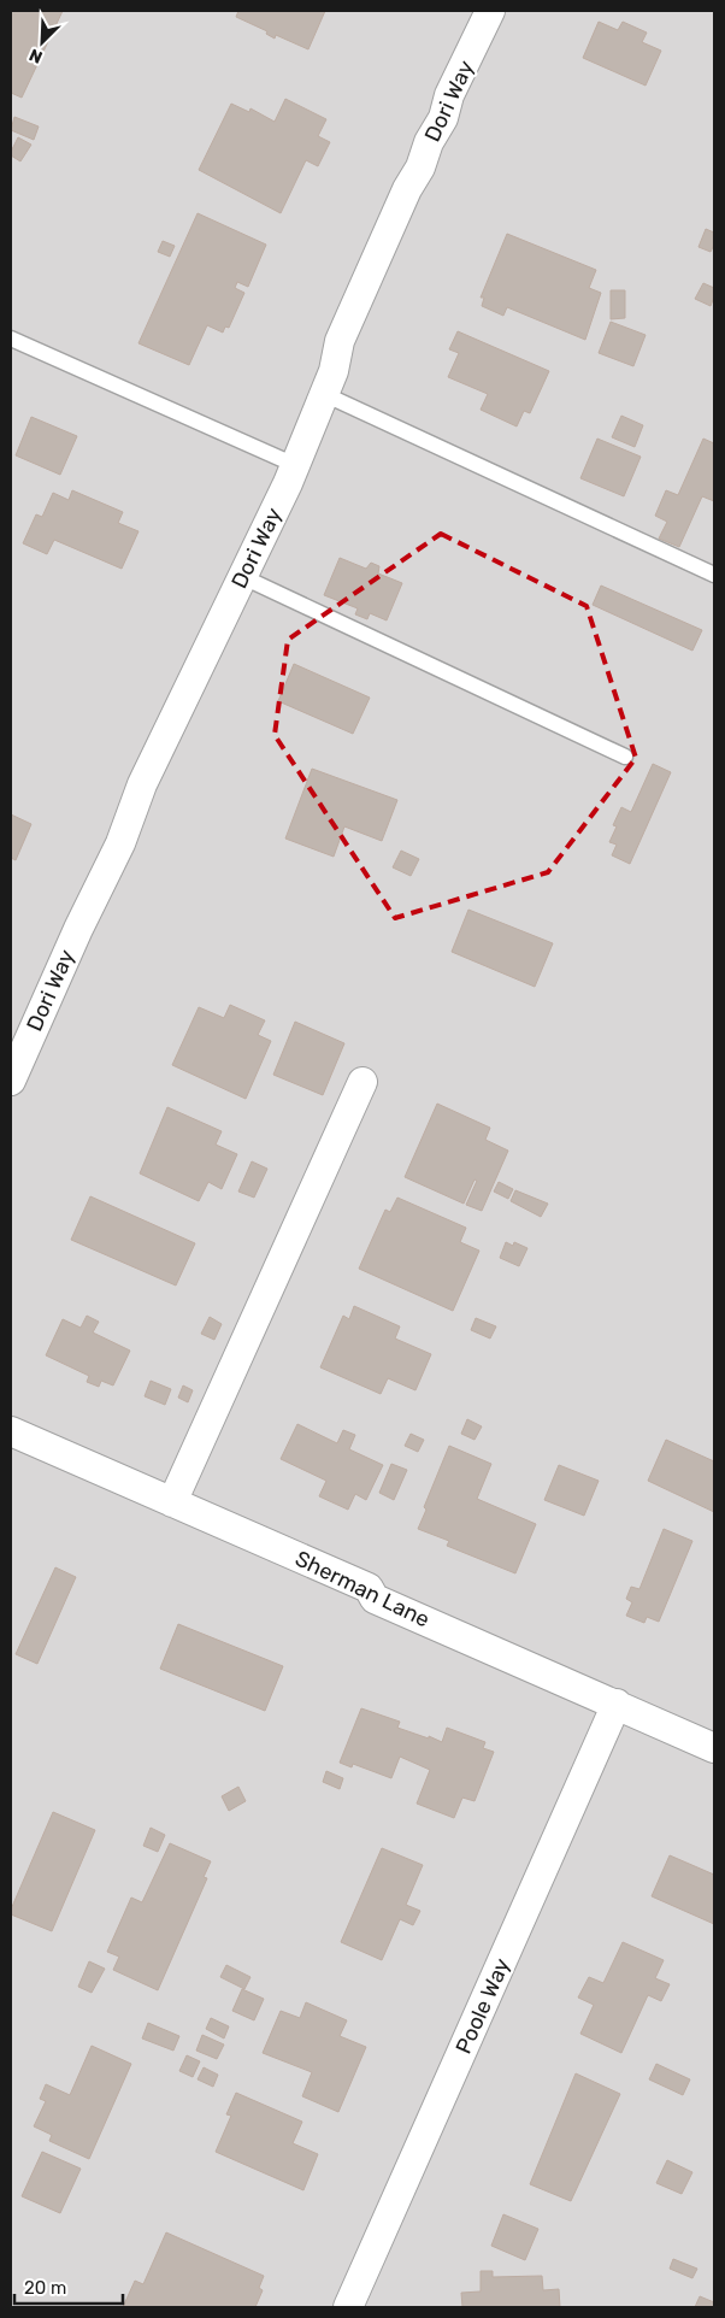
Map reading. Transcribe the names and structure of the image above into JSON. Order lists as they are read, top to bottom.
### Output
{
  "streets": {
    "street": ["Dori Way", "Sherman Lane", "Poole Way"]
  },
  "crossings": [
    ["Sherman Lane", "Poole Way"]
  ],
  "scale_bar": "20 m",
  "north": "bottom left"
}
